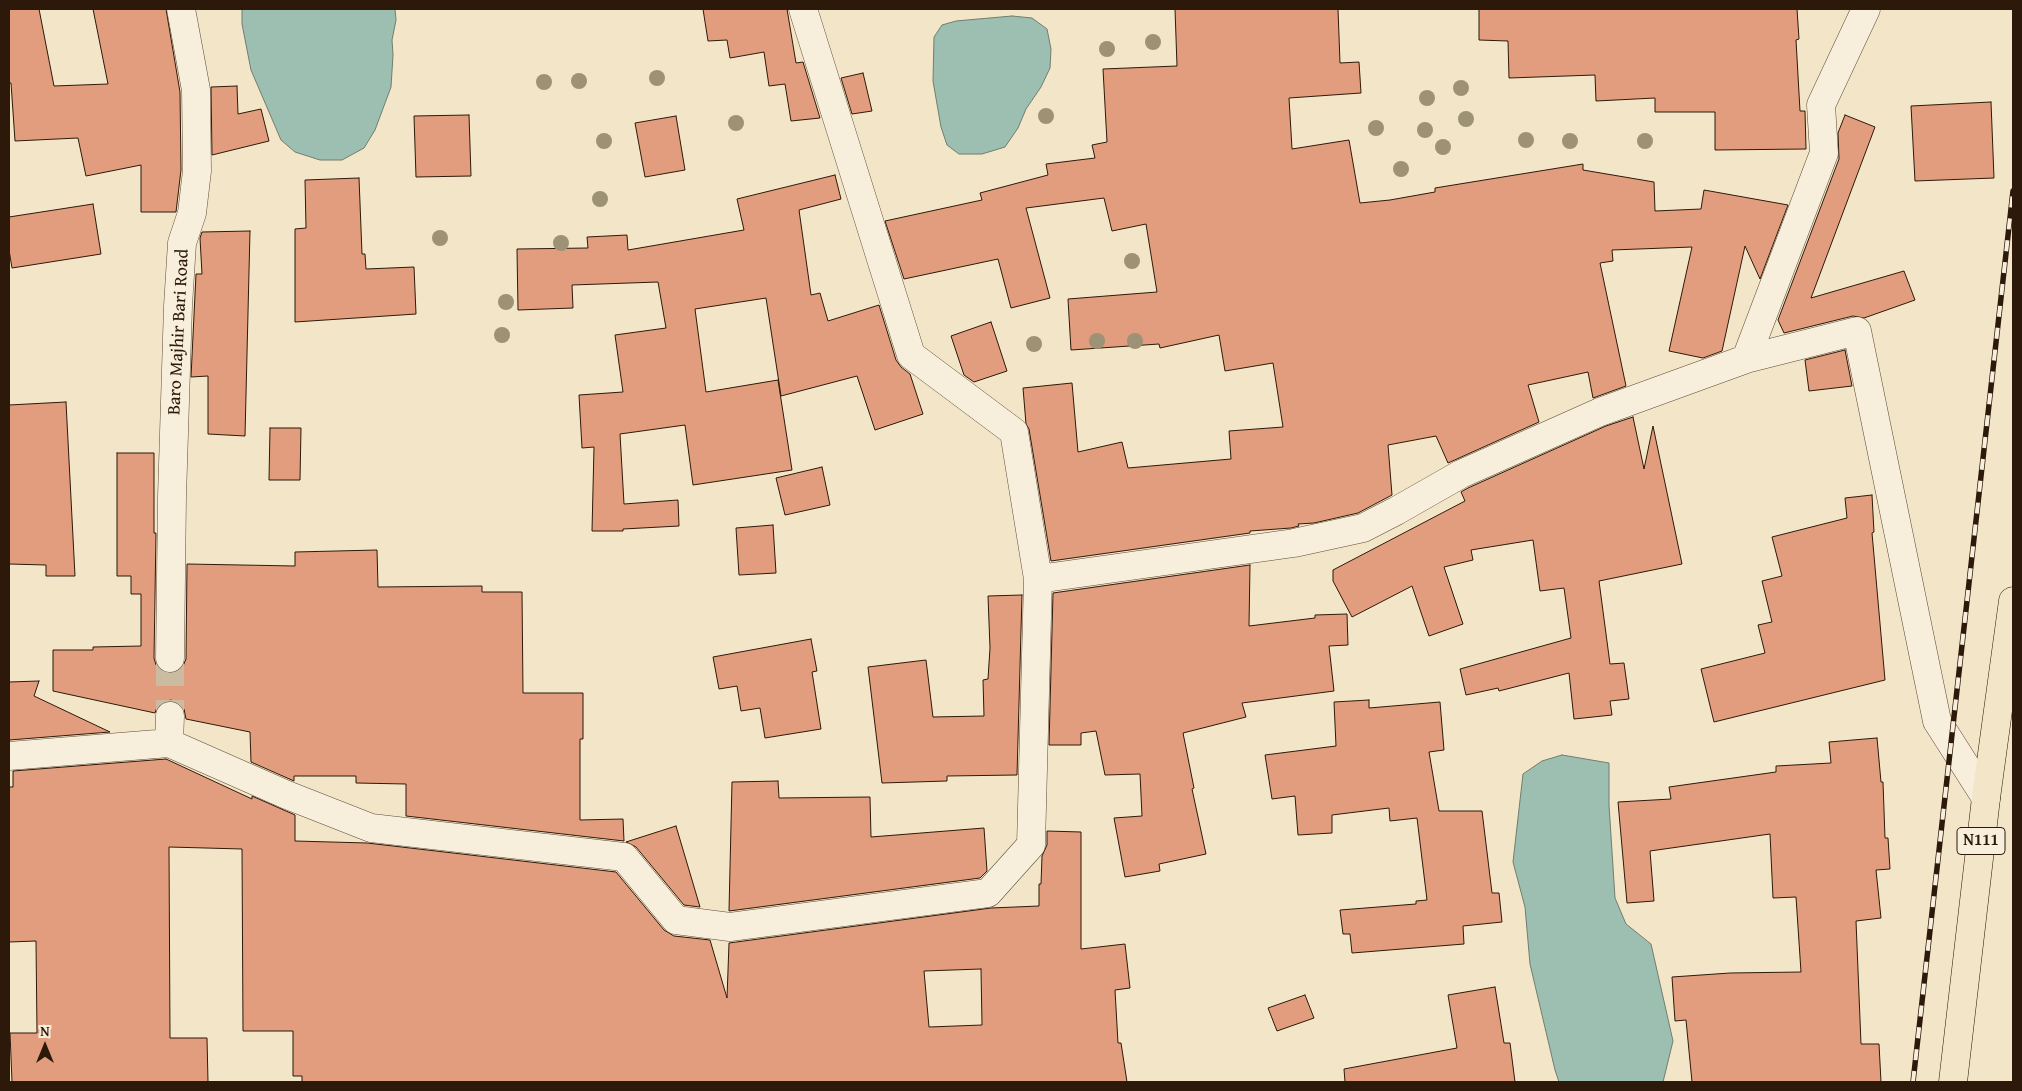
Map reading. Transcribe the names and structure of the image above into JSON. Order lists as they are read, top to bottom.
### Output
{
  "streets": {
    "highway": ["N111"],
    "street": ["Baro Majhir Bari Road"]
  },
  "north": "top"
}
